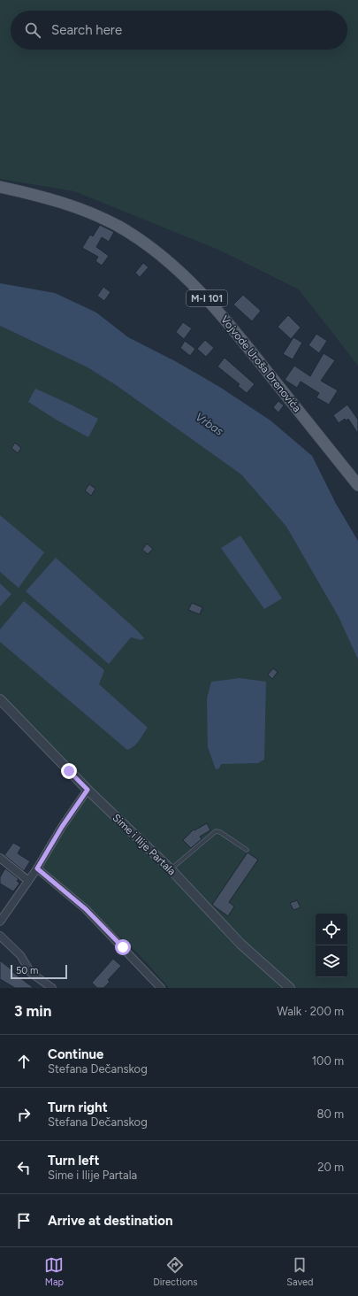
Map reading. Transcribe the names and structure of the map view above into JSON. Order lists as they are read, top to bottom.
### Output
{
  "streets": {
    "main road": ["M-I 101", "Vojvode Uroša Drenovića"],
    "street": ["Sime i Ilije Partala"]
  },
  "water": ["Vrbas"],
  "scale_bar": "50 m",
  "page": {
    "search": "Search here",
    "scale": "50 m",
    "heading": ["3 min", "Walk · 200 m"],
    "list": [
      ["Continue", "Stefana Dečanskog", "100 m"],
      ["Turn right", "Stefana Dečanskog", "80 m"],
      ["Turn left", "Sime i Ilije Partala", "20 m"],
      "Arrive at destination"
    ],
    "nav": ["Map", "Directions", "Saved"]
  }
}
